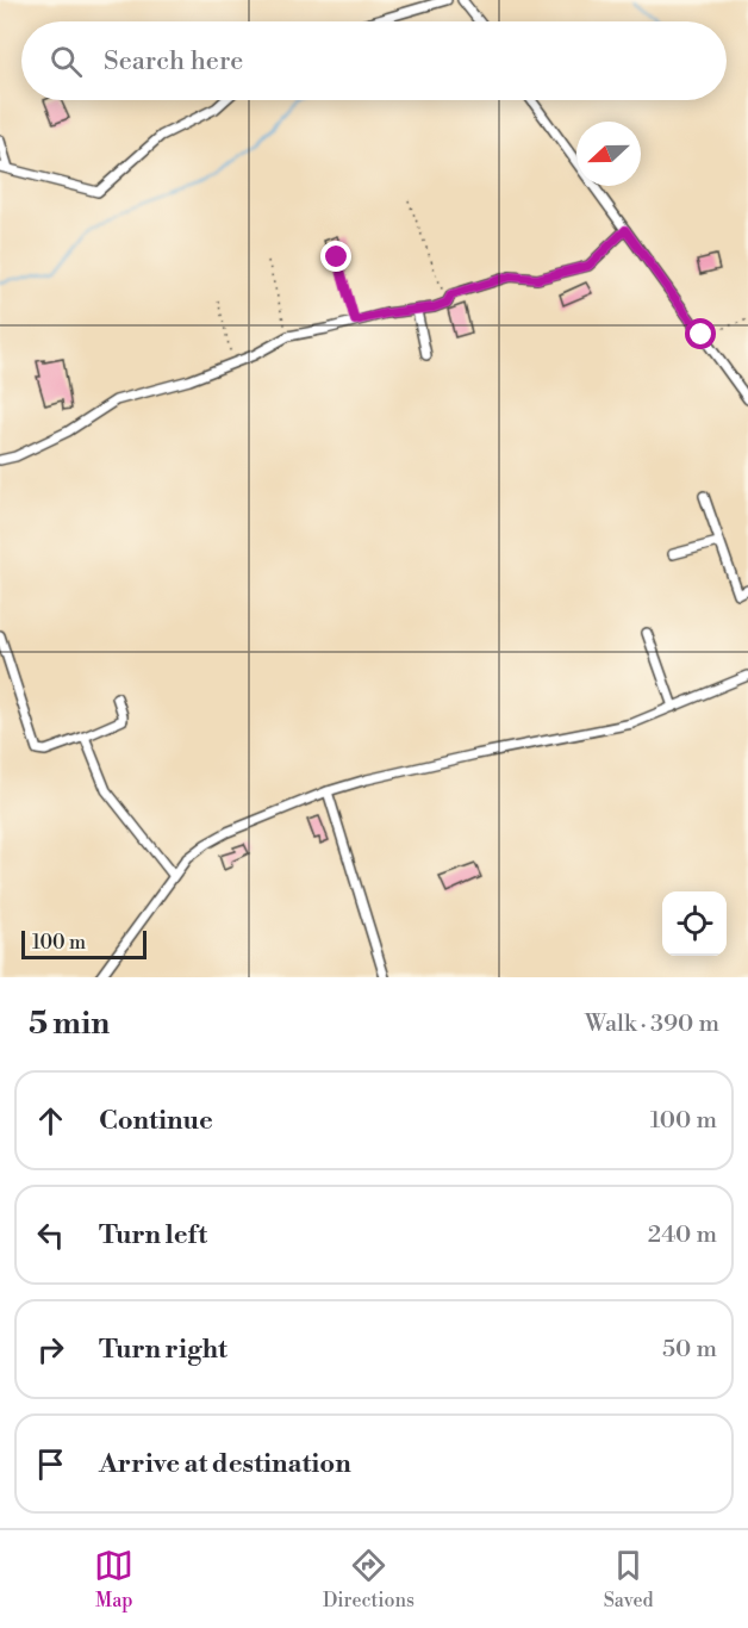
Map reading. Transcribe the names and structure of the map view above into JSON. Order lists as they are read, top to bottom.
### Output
{
  "scale_bar": "100 m",
  "north": "left",
  "page": {
    "search": "Search here",
    "scale": "100 m",
    "heading": ["5 min", "Walk · 390 m"],
    "list": [
      ["Continue", "100 m"],
      ["Turn left", "240 m"],
      ["Turn right", "50 m"],
      "Arrive at destination"
    ],
    "nav": ["Map", "Directions", "Saved"]
  }
}
